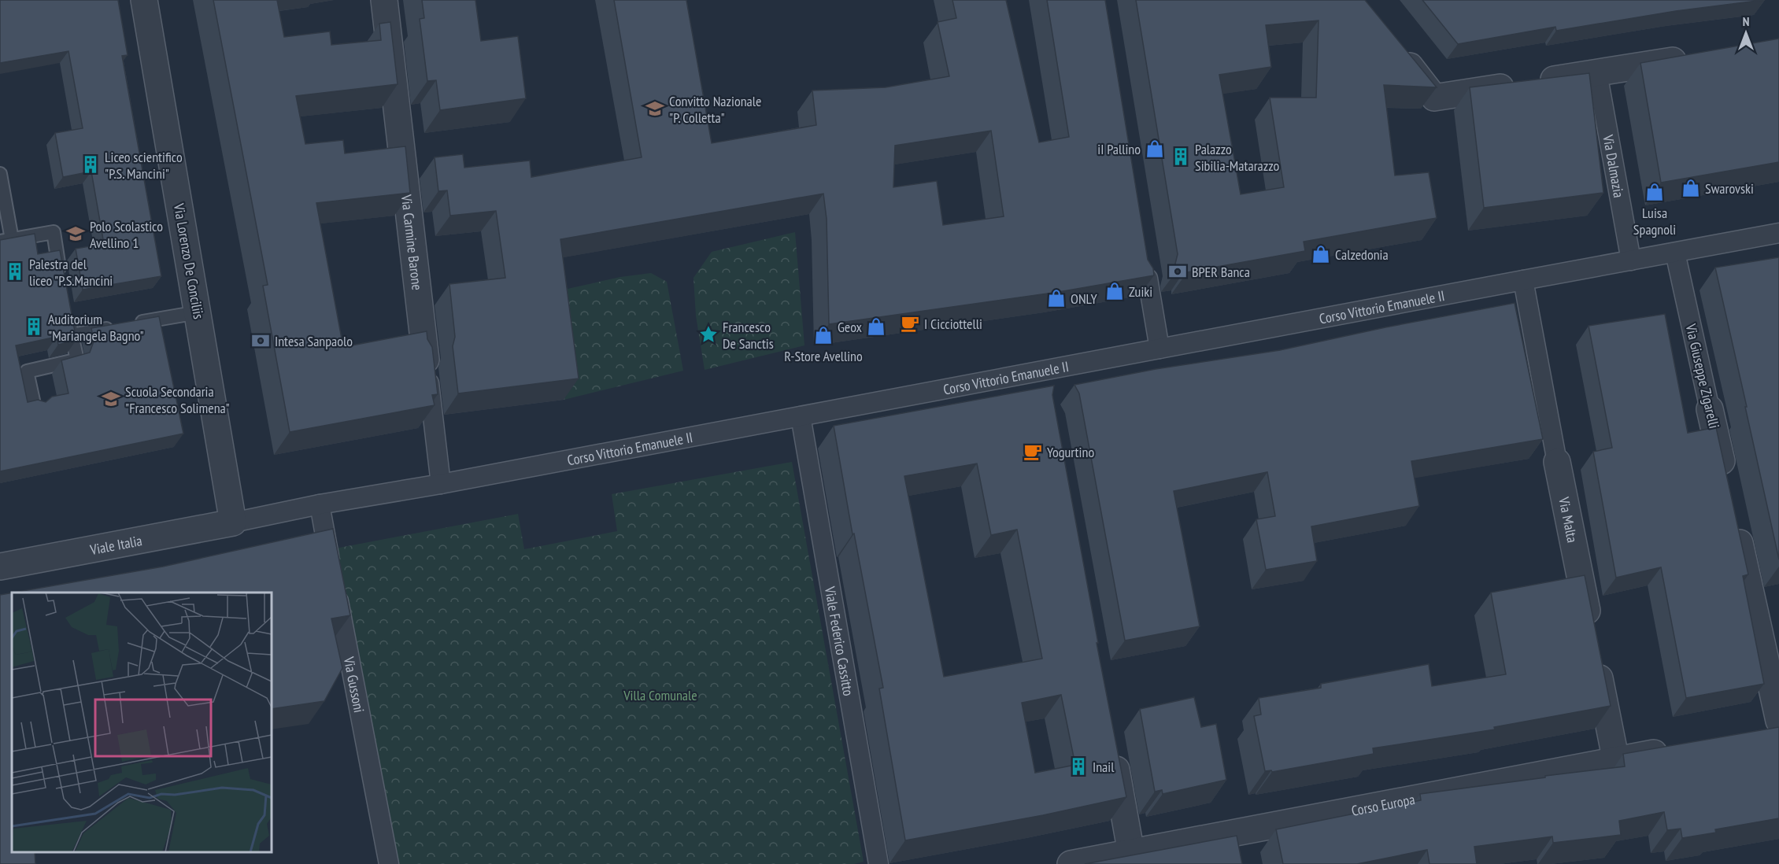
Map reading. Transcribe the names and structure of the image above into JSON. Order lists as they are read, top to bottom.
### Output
{
  "streets": {
    "street": [
      "Via Dalmazia",
      "Via Carmine Barone",
      "Via Lorenzo De Conciliis",
      "Corso Vittorio Emanuele II",
      "Via Giuseppe Zigarelli",
      "Via Malta",
      "Viale Italia",
      "Viale Federico Cassitto",
      "Via Gussoni",
      "Corso Europa"
    ]
  },
  "crossings": [
    ["Via Dalmazia", "Corso Vittorio Emanuele II"],
    ["Via Carmine Barone", "Corso Vittorio Emanuele II"],
    ["Via Lorenzo De Conciliis", "Corso Vittorio Emanuele II"],
    ["Via Lorenzo De Conciliis", "Viale Italia"],
    ["Corso Vittorio Emanuele II", "Via Giuseppe Zigarelli"],
    ["Corso Vittorio Emanuele II", "Via Malta"],
    ["Corso Vittorio Emanuele II", "Viale Italia"],
    ["Corso Vittorio Emanuele II", "Viale Federico Cassitto"],
    ["Corso Vittorio Emanuele II", "Via Gussoni"],
    ["Via Malta", "Corso Europa"]
  ],
  "parks": ["Villa Comunale"],
  "places": {
    "school or university": ["Convitto Nazionale \"P. Colletta\"", "Polo Scolastico Avellino 1", "Scuola Secondaria \"Francesco Solimena\""],
    "shop": [
      "iI Pallino",
      "Swarovski",
      "Luisa Spagnoli",
      "Calzedonia",
      "Zuiki",
      "ONLY",
      "Geox",
      "R-Store Avellino"
    ],
    "building": [
      "Palazzo Sibilia-Matarazzo",
      "Liceo scientifico \"P.S. Mancini\"",
      "Palestra del liceo \"P.S.Mancini",
      "Auditorium \"Mariangela Bagno\"",
      "Inail"
    ],
    "bank": ["BPER Banca", "Intesa Sanpaolo"],
    "cafe": ["I Cicciottelli", "Yogurtino"],
    "place": ["Francesco De Sanctis"]
  },
  "north": "top"
}
